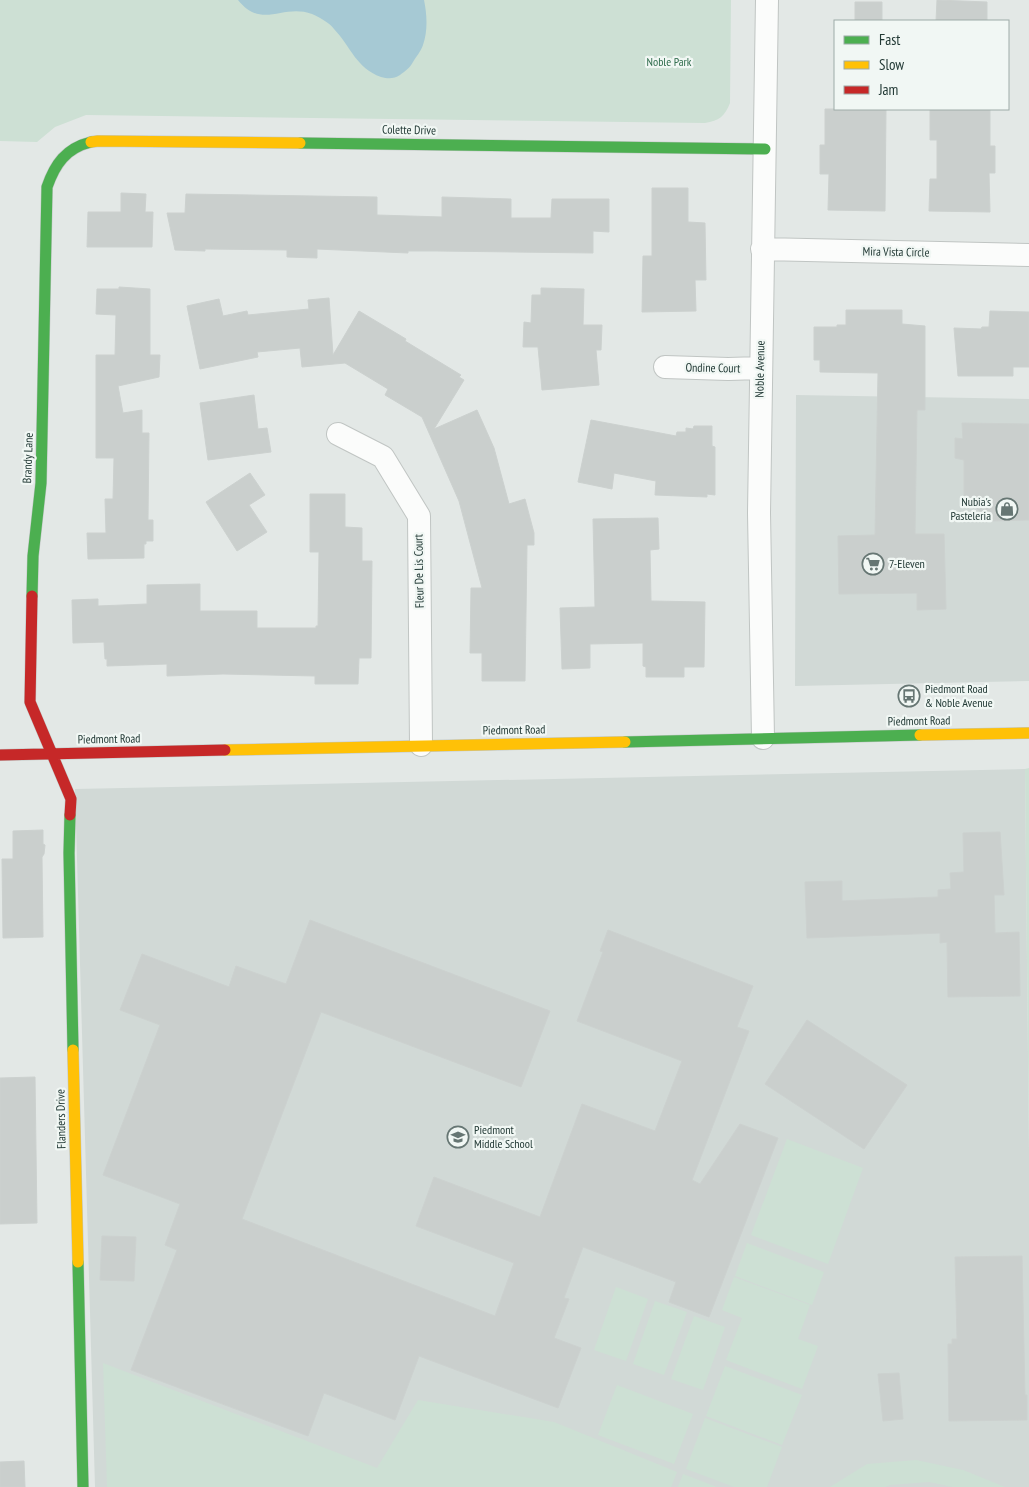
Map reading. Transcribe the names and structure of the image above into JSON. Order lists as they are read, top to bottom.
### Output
{
  "streets": {
    "street": [
      "Colette Drive",
      "Mira Vista Circle",
      "Ondine Court",
      "Noble Avenue",
      "Brandy Lane",
      "Fleur De Lis Court",
      "Piedmont Road",
      "Flanders Drive"
    ]
  },
  "crossings": [
    ["Colette Drive", "Noble Avenue"],
    ["Colette Drive", "Brandy Lane"],
    ["Mira Vista Circle", "Noble Avenue"],
    ["Ondine Court", "Noble Avenue"],
    ["Noble Avenue", "Piedmont Road"],
    ["Brandy Lane", "Piedmont Road"],
    ["Brandy Lane", "Flanders Drive"],
    ["Fleur De Lis Court", "Piedmont Road"],
    ["Piedmont Road", "Flanders Drive"]
  ],
  "parks": ["Noble Park"],
  "places": {
    "shop": ["Nubia's Pasteleria"],
    "supermarket": ["7-Eleven"],
    "bus stop": ["Piedmont Road & Noble Avenue"],
    "school or university": ["Piedmont Middle School"]
  },
  "legend": ["Fast", "Slow", "Jam"]
}
